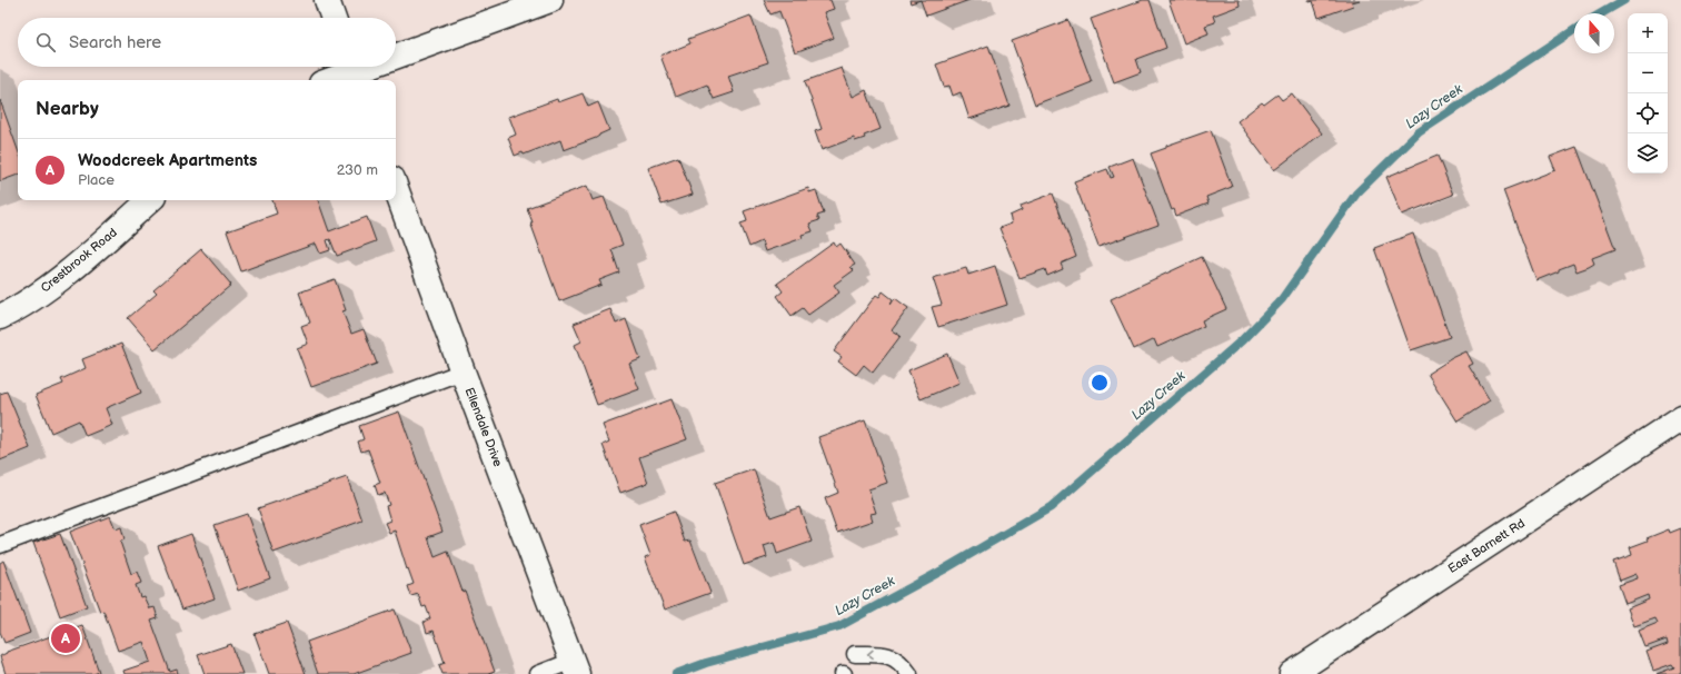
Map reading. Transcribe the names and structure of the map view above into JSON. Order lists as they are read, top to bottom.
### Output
{
  "streets": {
    "street": ["Crestbrook Road", "Ellendale Drive", "East Barnett Rd"]
  },
  "water": ["Lazy Creek"],
  "north": "top",
  "page": {
    "map_buttons": ["+", "−"],
    "search": "Search here",
    "heading": "Nearby",
    "list": [
      {
        "mark": "A",
        "name": "Woodcreek Apartments",
        "note": "Place",
        "value": "230 m"
      }
    ],
    "pins": "A"
  }
}
